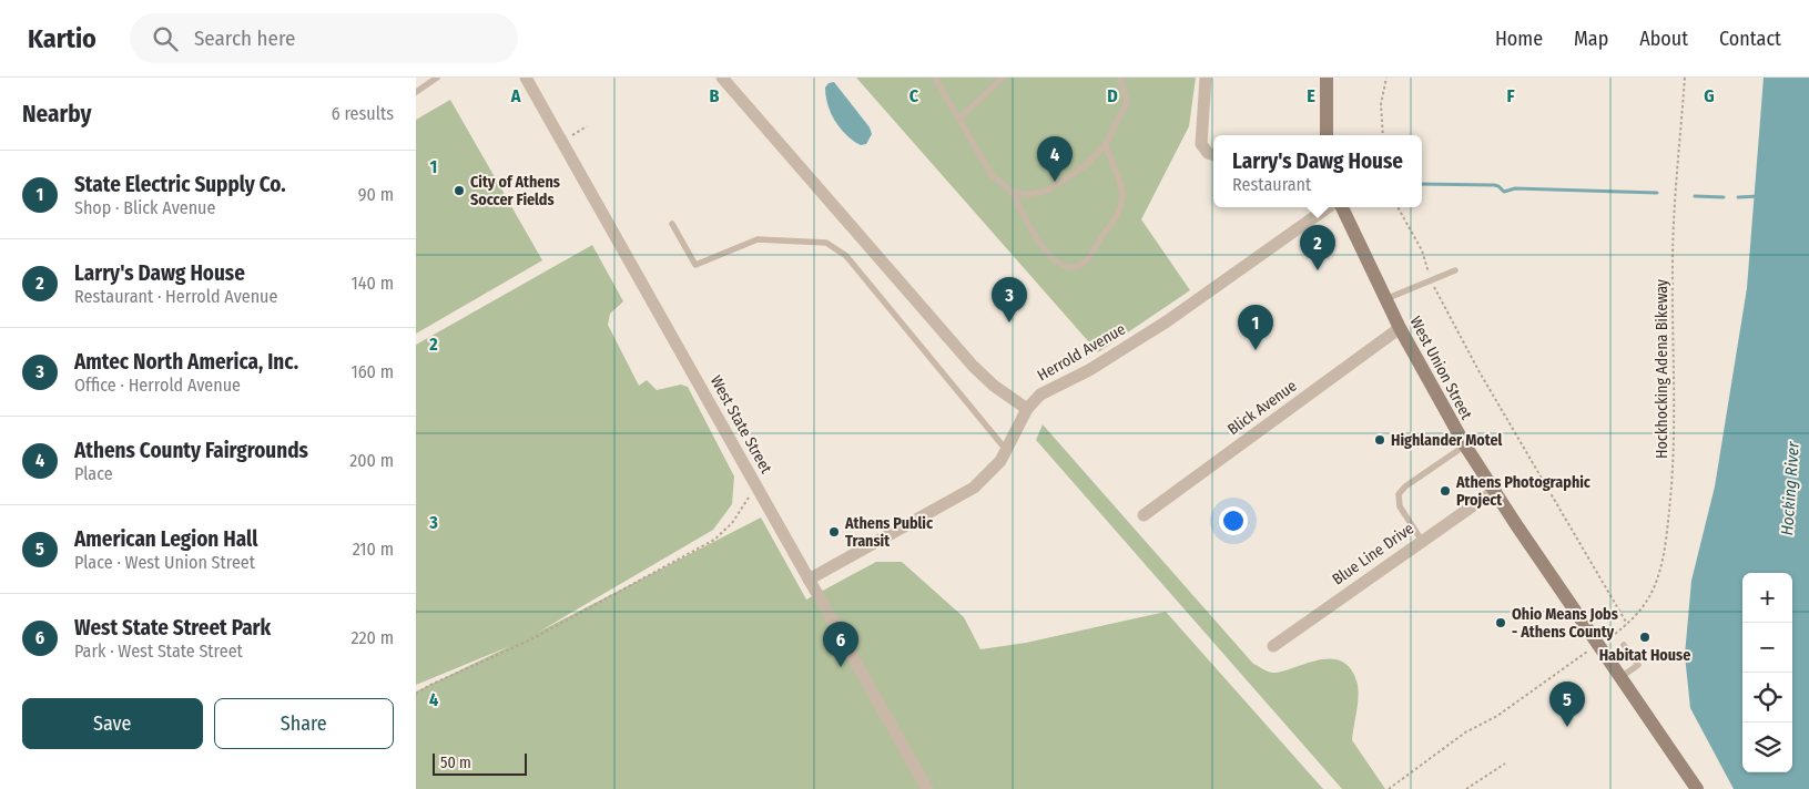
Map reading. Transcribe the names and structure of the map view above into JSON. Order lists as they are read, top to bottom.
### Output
{
  "streets": {
    "main road": ["West Union Street"],
    "street": [
      "Herrold Avenue",
      "Blick Avenue",
      "West State Street",
      "Blue Line Drive"
    ],
    "path": ["Hockhocking Adena Bikeway"]
  },
  "crossings": [
    ["Herrold Avenue", "West State Street"],
    ["West Union Street", "Blick Avenue"],
    ["West Union Street", "Blue Line Drive"]
  ],
  "water": ["Hocking River"],
  "places": [
    "City of Athens Soccer Fields",
    "Highlander Motel",
    "Athens Photographic Project",
    "Athens Public Transit",
    "Ohio Means Jobs - Athens County",
    "Habitat House"
  ],
  "scale_bar": "50 m",
  "page": {
    "header": "Kartio",
    "search": "Search here",
    "nav": [
      "Home",
      "Map",
      "About",
      "Contact"
    ],
    "heading": ["Nearby", "6 results"],
    "popup": ["Larry's Dawg House", "Restaurant"],
    "pins": [
      "4",
      "2",
      "3",
      "1",
      "6",
      "5"
    ],
    "list": [
      {
        "mark": "1",
        "name": "State Electric Supply Co.",
        "note": "Shop · Blick Avenue",
        "value": "90 m"
      },
      {
        "mark": "2",
        "name": "Larry's Dawg House",
        "note": "Restaurant · Herrold Avenue",
        "value": "140 m"
      },
      {
        "mark": "3",
        "name": "Amtec North America, Inc.",
        "note": "Office · Herrold Avenue",
        "value": "160 m"
      },
      {
        "mark": "4",
        "name": "Athens County Fairgrounds",
        "note": "Place",
        "value": "200 m"
      },
      {
        "mark": "5",
        "name": "American Legion Hall",
        "note": "Place · West Union Street",
        "value": "210 m"
      },
      {
        "mark": "6",
        "name": "West State Street Park",
        "note": "Park · West State Street",
        "value": "220 m"
      }
    ],
    "map_buttons": ["+", "−"],
    "buttons": ["Save", "Share"],
    "scale": "50 m"
  },
  "grid": {
    "columns": [
      "A",
      "B",
      "C",
      "D",
      "E",
      "F",
      "G"
    ],
    "rows": [
      "1",
      "2",
      "3",
      "4"
    ]
  }
}
